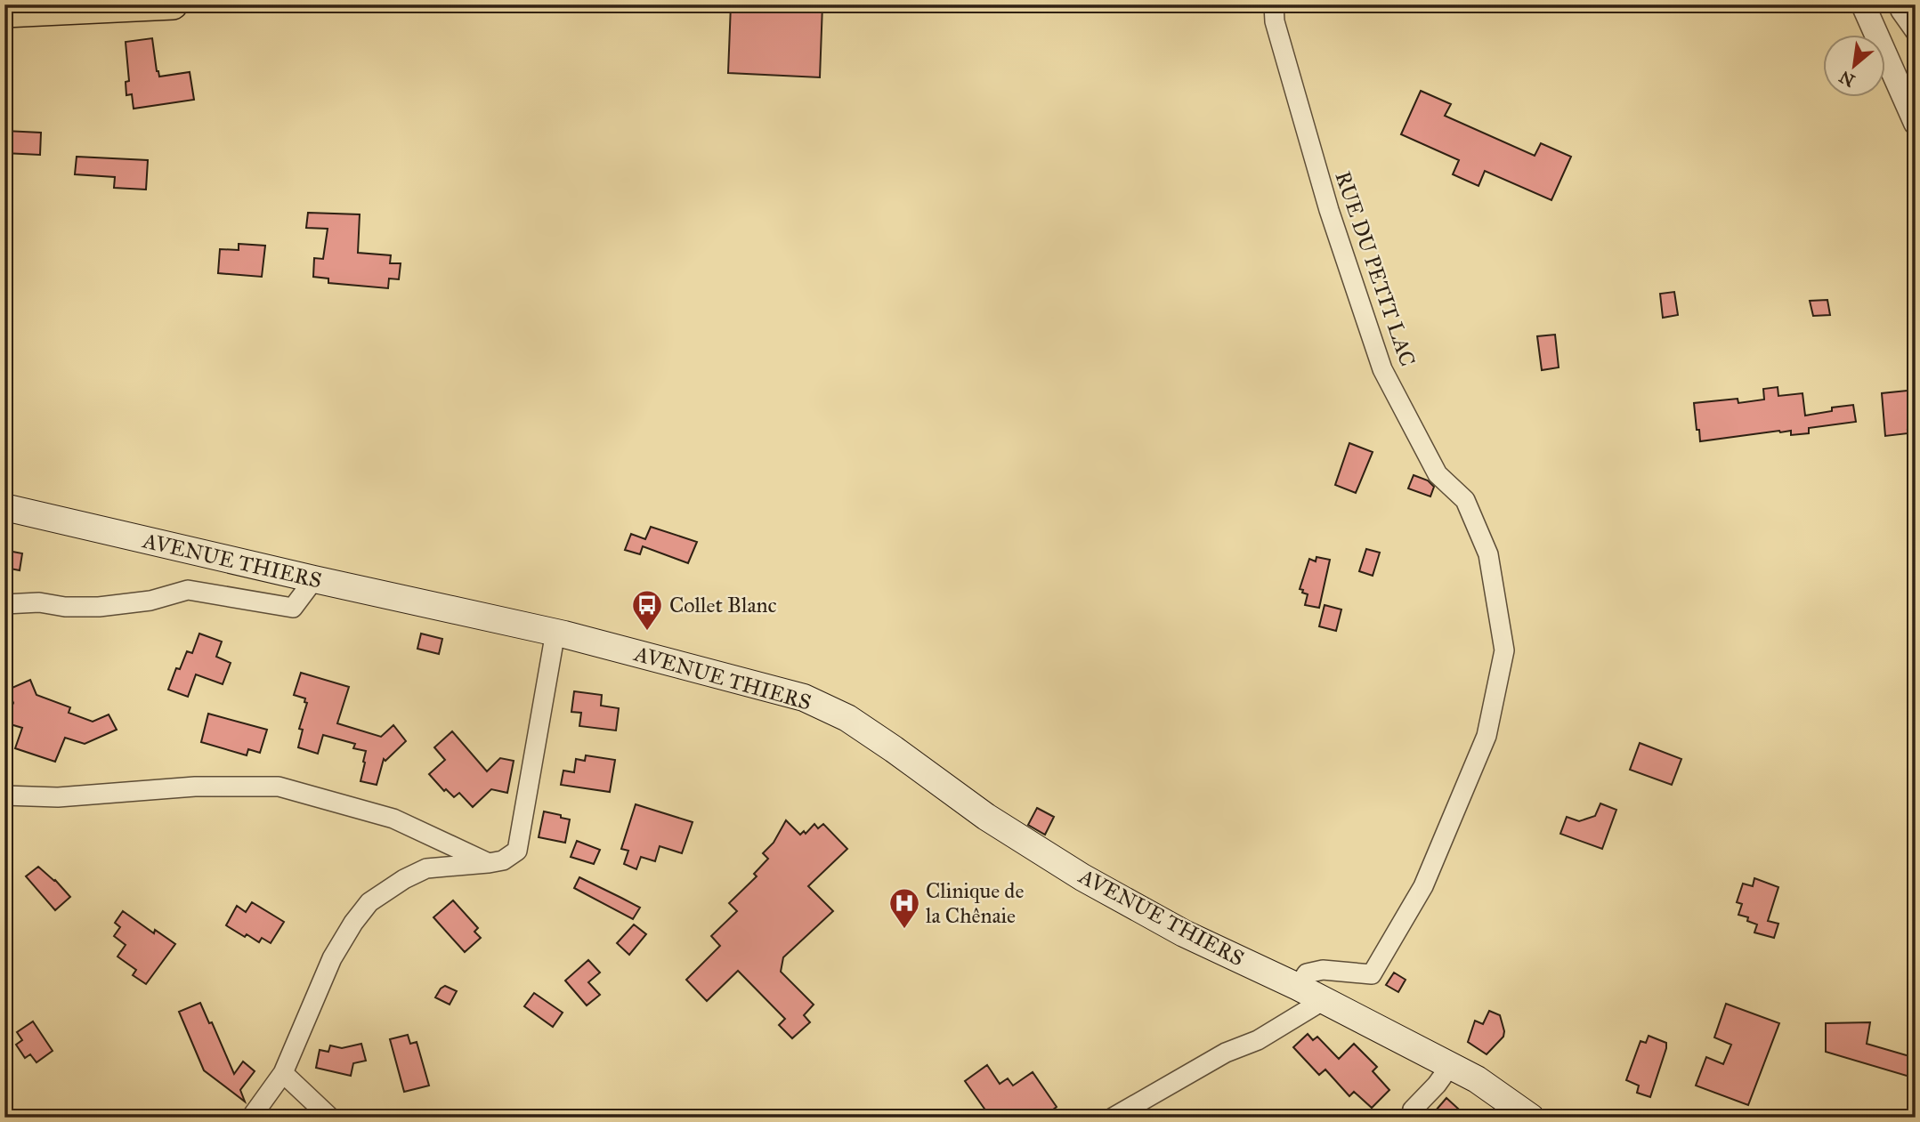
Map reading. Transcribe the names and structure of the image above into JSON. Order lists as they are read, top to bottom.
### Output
{
  "streets": {
    "main road": ["AVENUE THIERS"],
    "street": ["RUE DU PETIT LAC"]
  },
  "crossings": [
    ["RUE DU PETIT LAC", "AVENUE THIERS"]
  ],
  "places": {
    "bus stop": ["Collet Blanc"],
    "hospital": ["Clinique de la Chênaie"]
  },
  "north": "bottom left"
}
